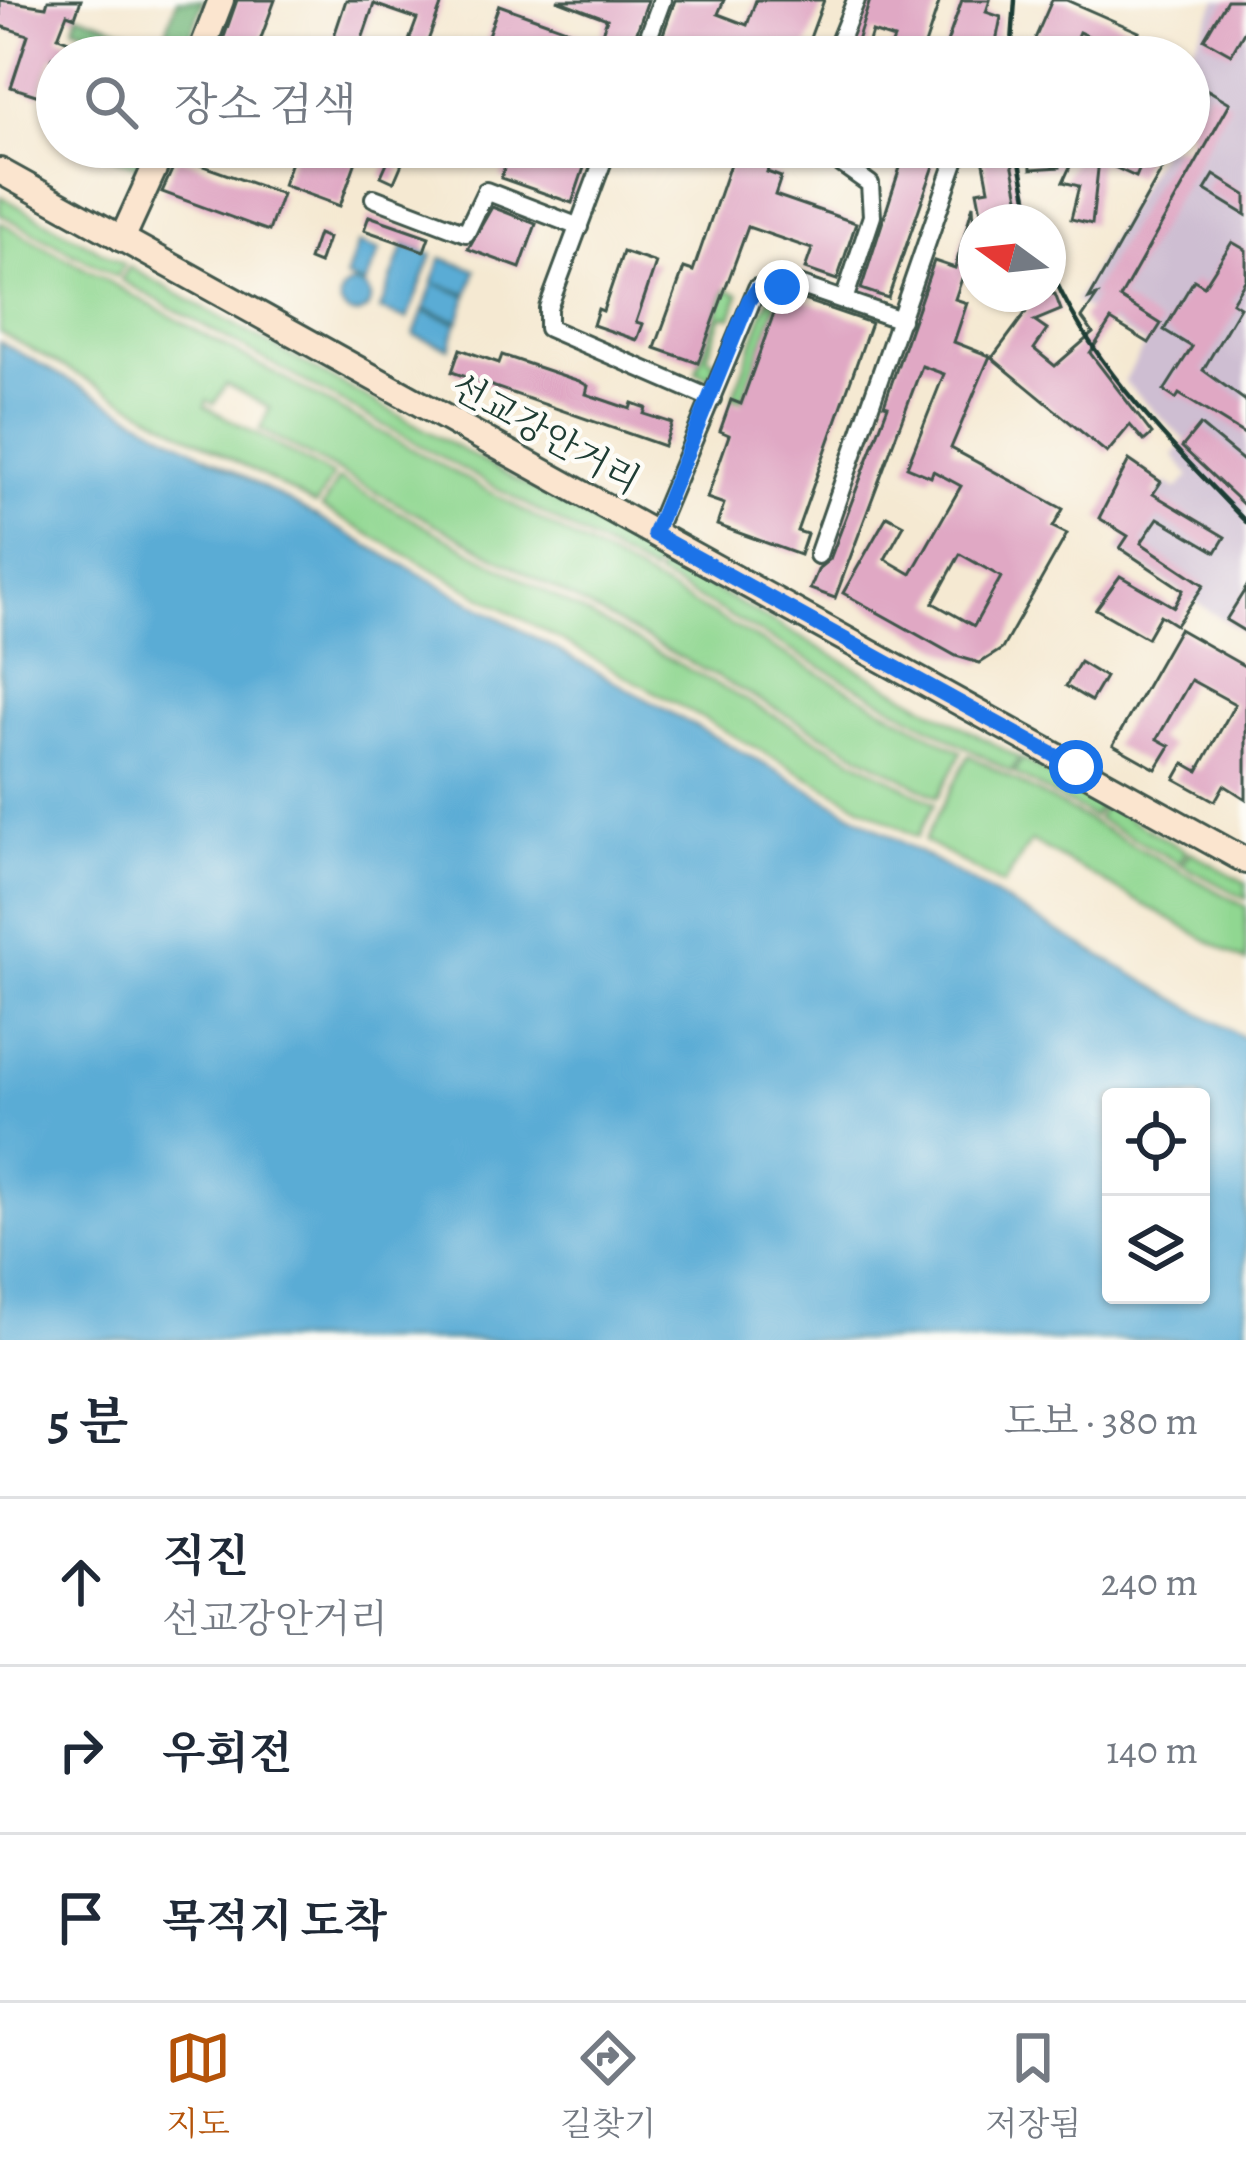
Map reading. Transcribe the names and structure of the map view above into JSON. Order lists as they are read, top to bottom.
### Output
{
  "streets": {
    "main road": ["선교강안거리"]
  },
  "north": "left",
  "page": {
    "search": "장소 검색",
    "heading": ["5 분", "도보 · 380 m"],
    "list": [
      ["직진", "선교강안거리", "240 m"],
      ["우회전", "140 m"],
      "목적지 도착"
    ],
    "nav": ["지도", "길찾기", "저장됨"]
  }
}
